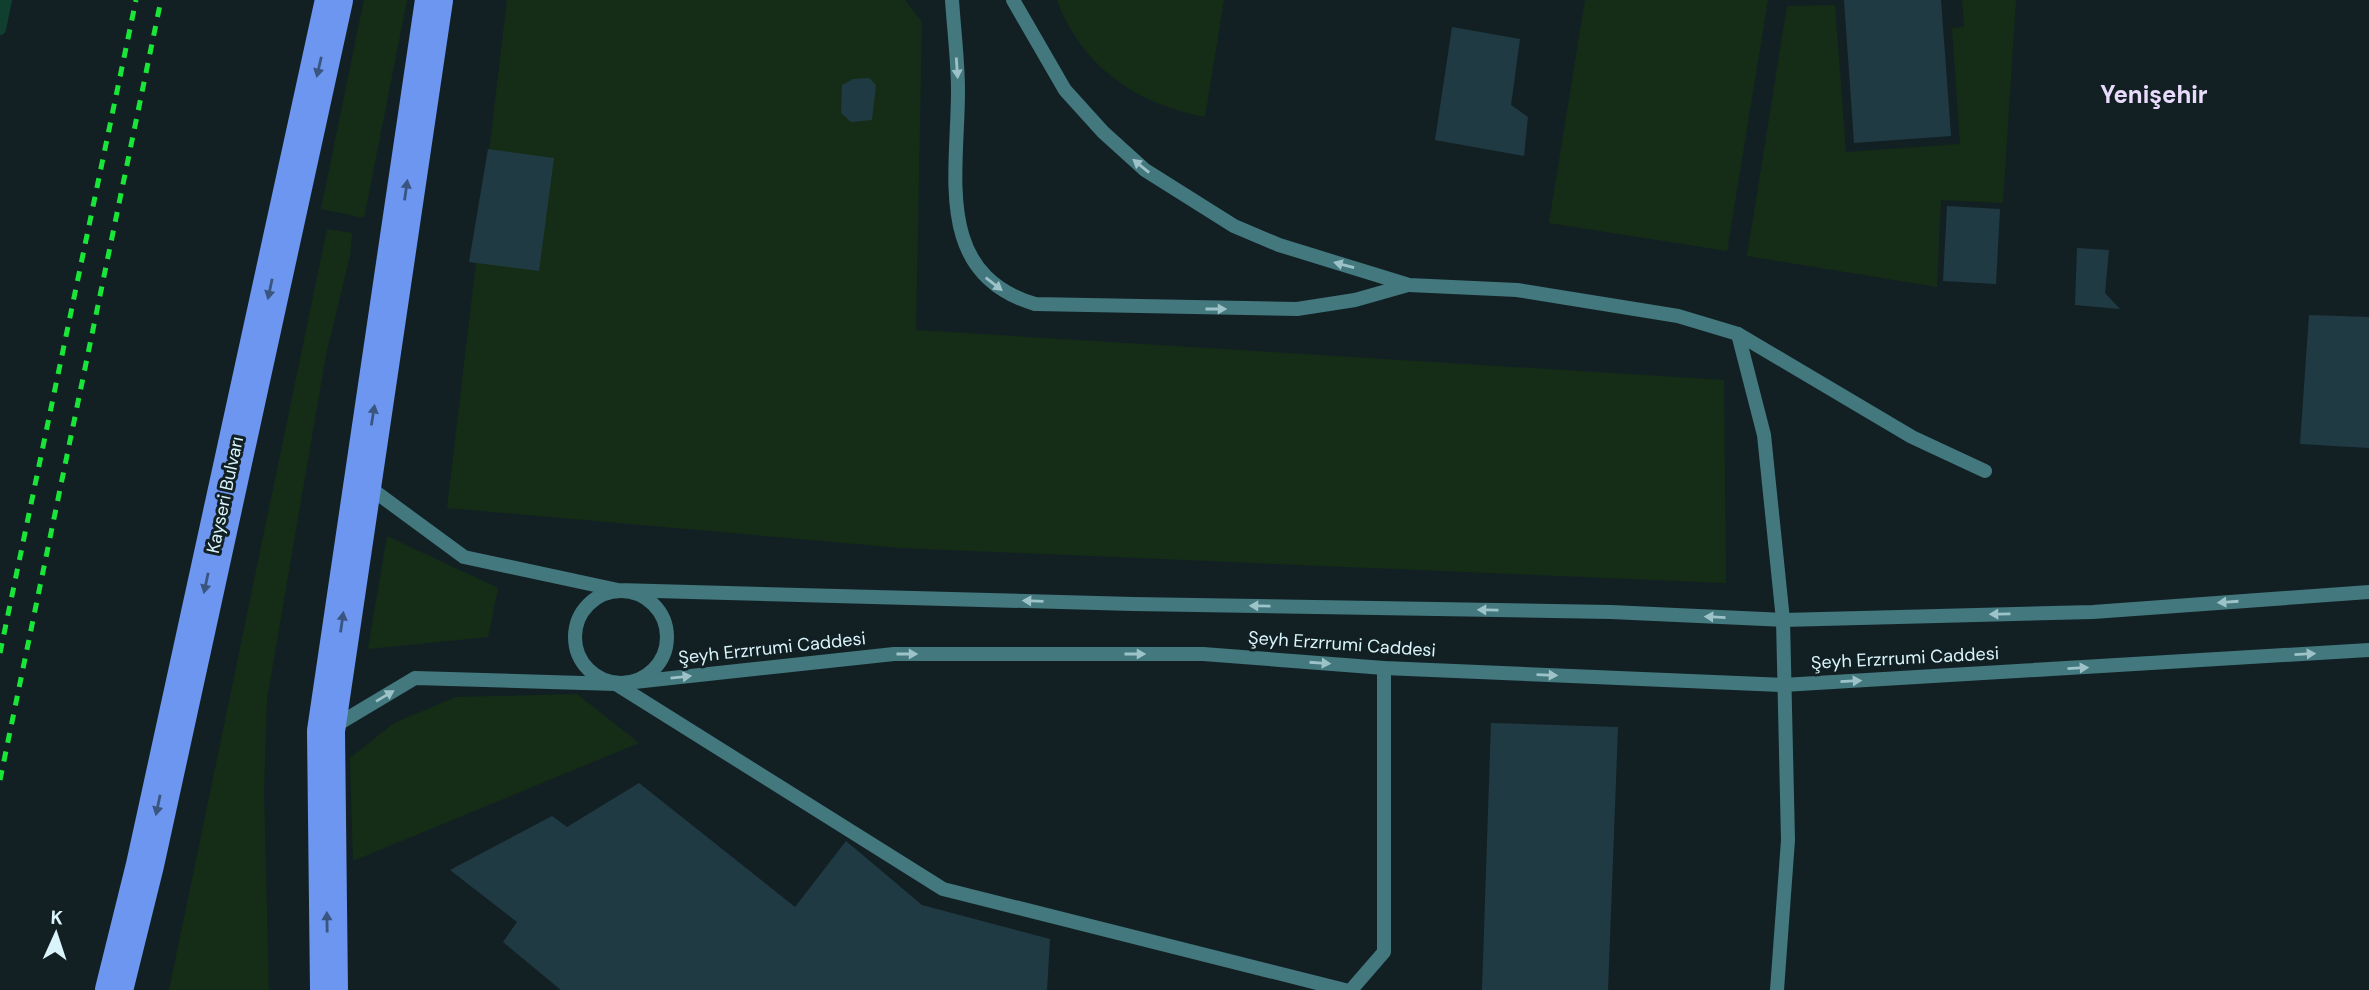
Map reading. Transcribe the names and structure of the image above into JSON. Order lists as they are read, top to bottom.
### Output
{
  "streets": {
    "main road": ["Kayseri Bulvarı"],
    "street": ["Şeyh Erzrrumi Caddesi"]
  },
  "districts": ["Yenişehir"],
  "north": "top"
}
